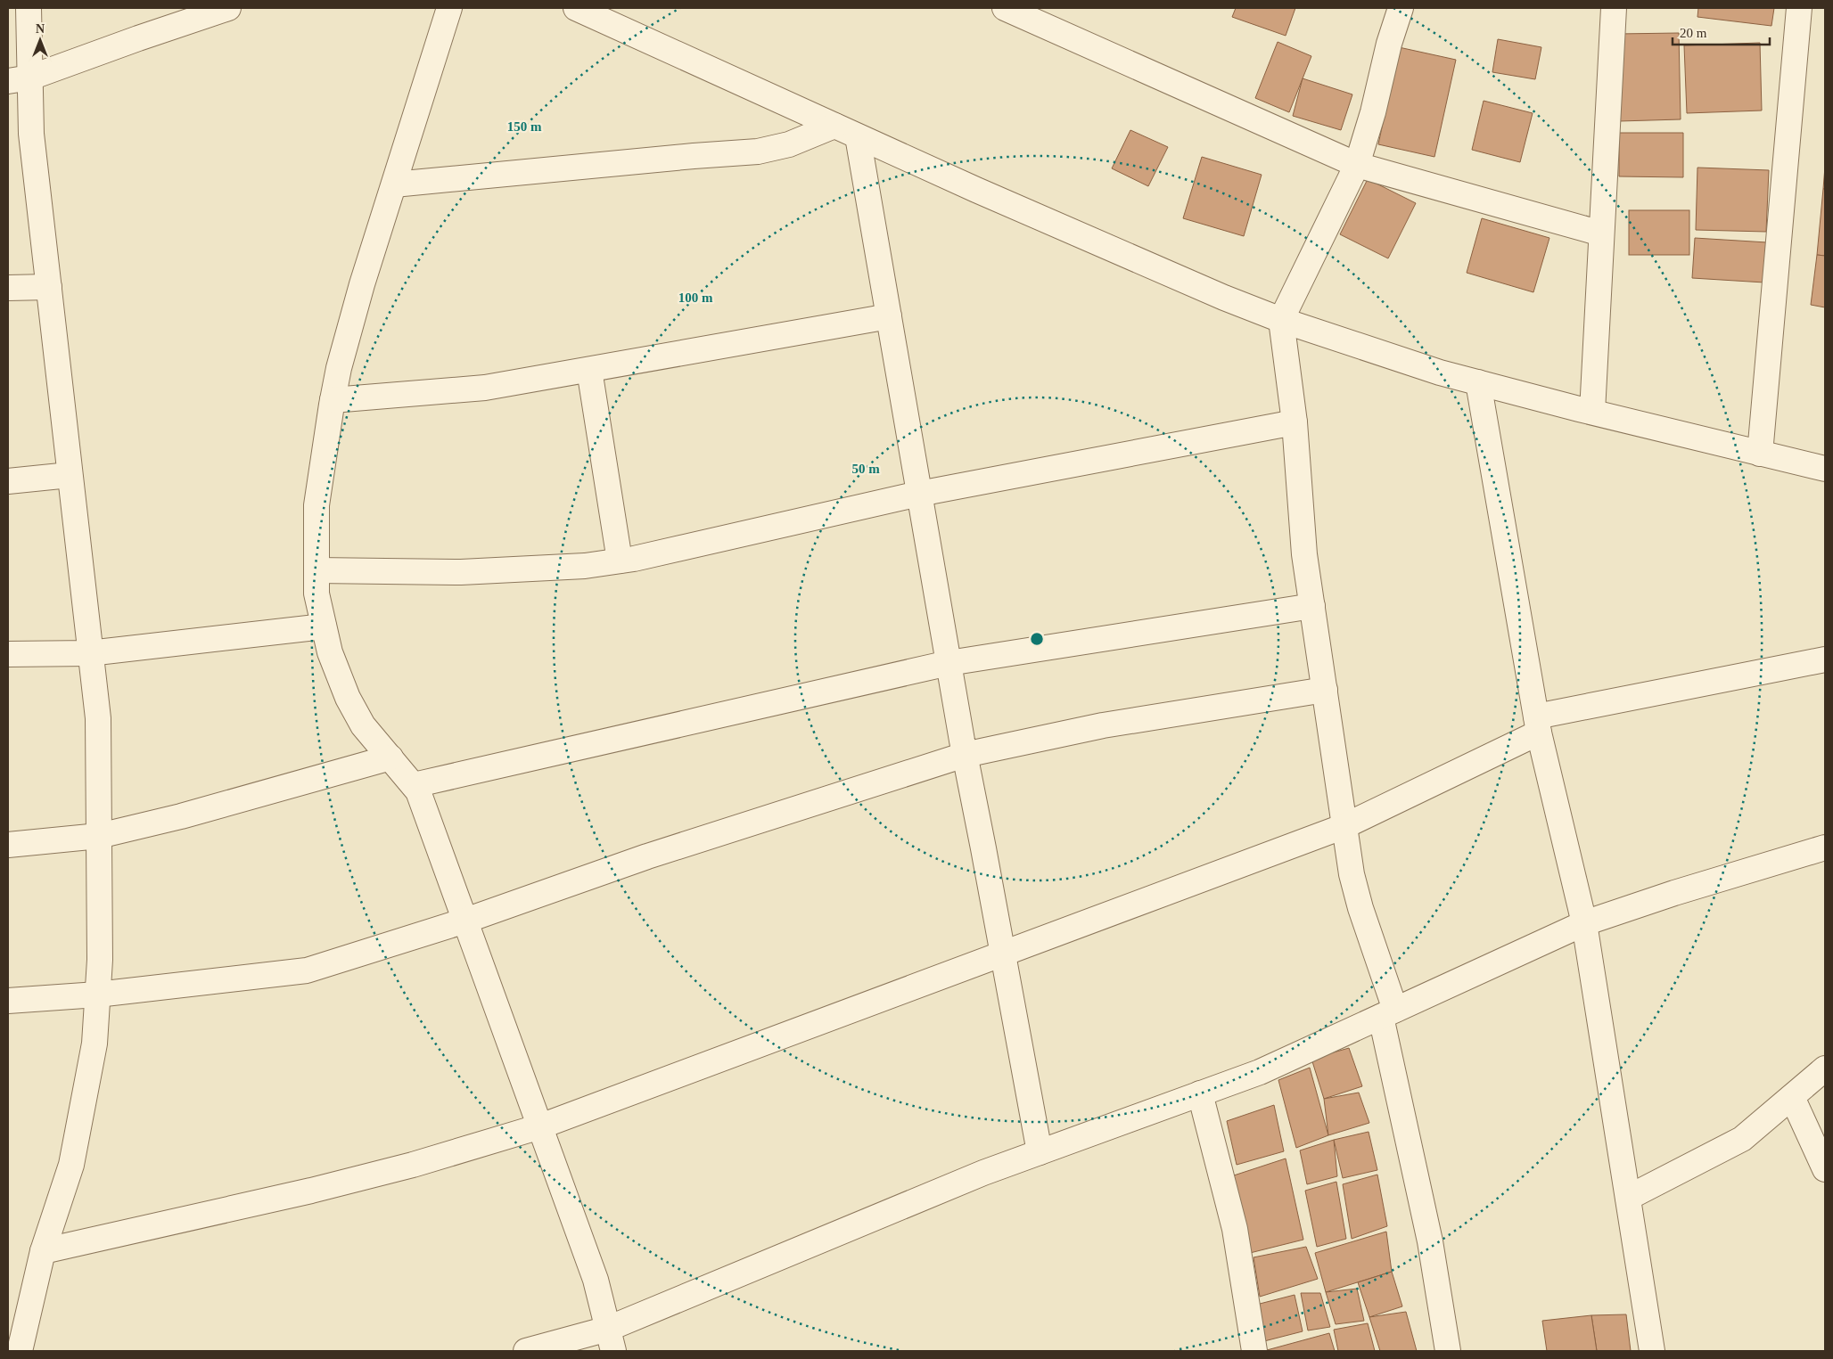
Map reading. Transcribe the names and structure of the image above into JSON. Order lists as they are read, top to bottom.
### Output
{
  "scale_bar": "20 m",
  "north": "top",
  "rings": ["150 m", "100 m", "50 m"]
}
